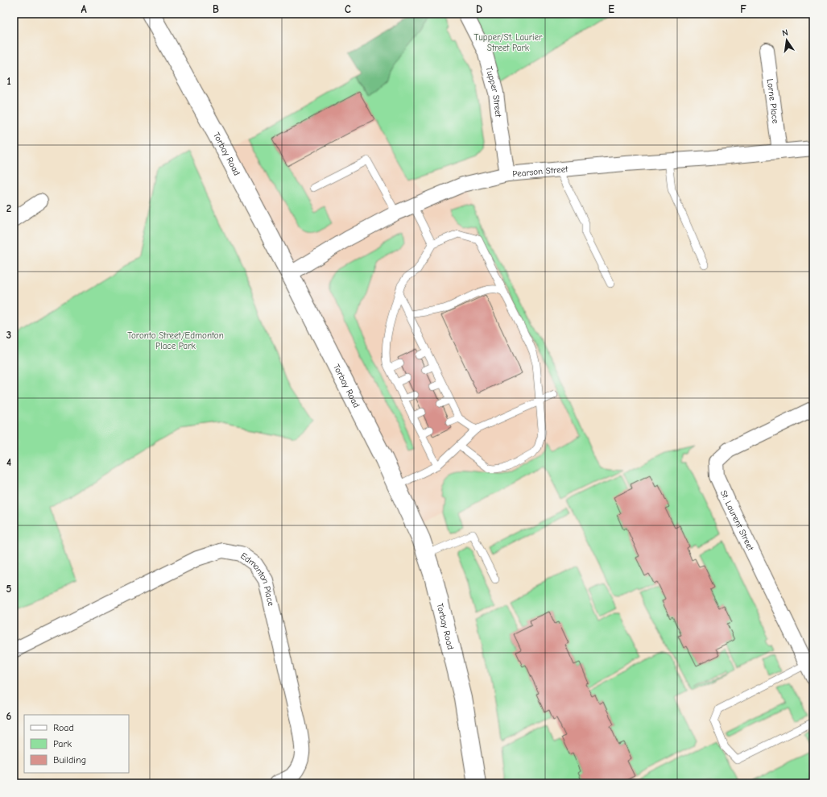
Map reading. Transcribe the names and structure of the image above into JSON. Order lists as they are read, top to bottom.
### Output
{
  "streets": {
    "main road": ["Torbay Road"],
    "street": [
      "Tupper Street",
      "Lorne Place",
      "Pearson Street",
      "St. Laurent Street",
      "Edmonton Place"
    ]
  },
  "crossings": [
    ["Tupper Street", "Pearson Street"],
    ["Lorne Place", "Pearson Street"],
    ["Torbay Road", "Pearson Street"]
  ],
  "parks": ["Tupper/St. Laurier Street Park", "Toronto Street/Edmonton Place Park"],
  "legend": ["Road", "Park", "Building"],
  "north": "top",
  "grid": {
    "columns": [
      "A",
      "B",
      "C",
      "D",
      "E",
      "F"
    ],
    "rows": [
      "1",
      "2",
      "3",
      "4",
      "5",
      "6"
    ]
  }
}
